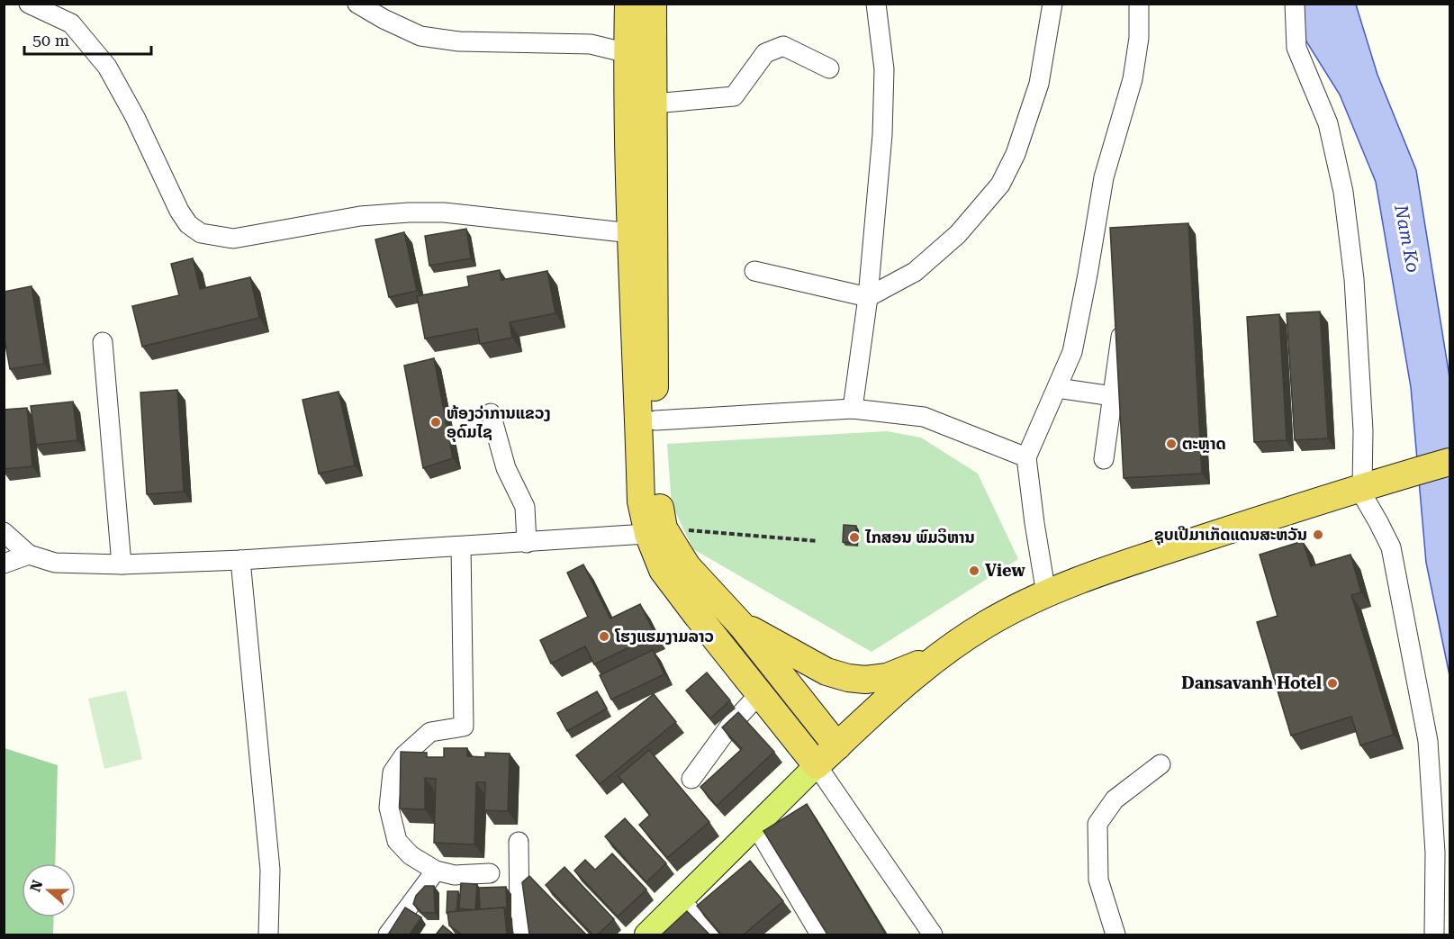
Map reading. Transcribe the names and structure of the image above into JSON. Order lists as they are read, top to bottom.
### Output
{
  "water": ["Nam Ko"],
  "places": [
    "ຫ້ອງວ່າການແຂວງ ອຸດົມໄຊ",
    "ຕະຫຼາດ",
    "ຊຸບເປີມາເກັດແດນສະຫວັນ",
    "ໄກສອນ ພົມວິຫານ",
    "View",
    "ໂຮງແຮມງາມລາວ",
    "Dansavanh Hotel"
  ],
  "scale_bar": "50 m",
  "north": "left"
}
